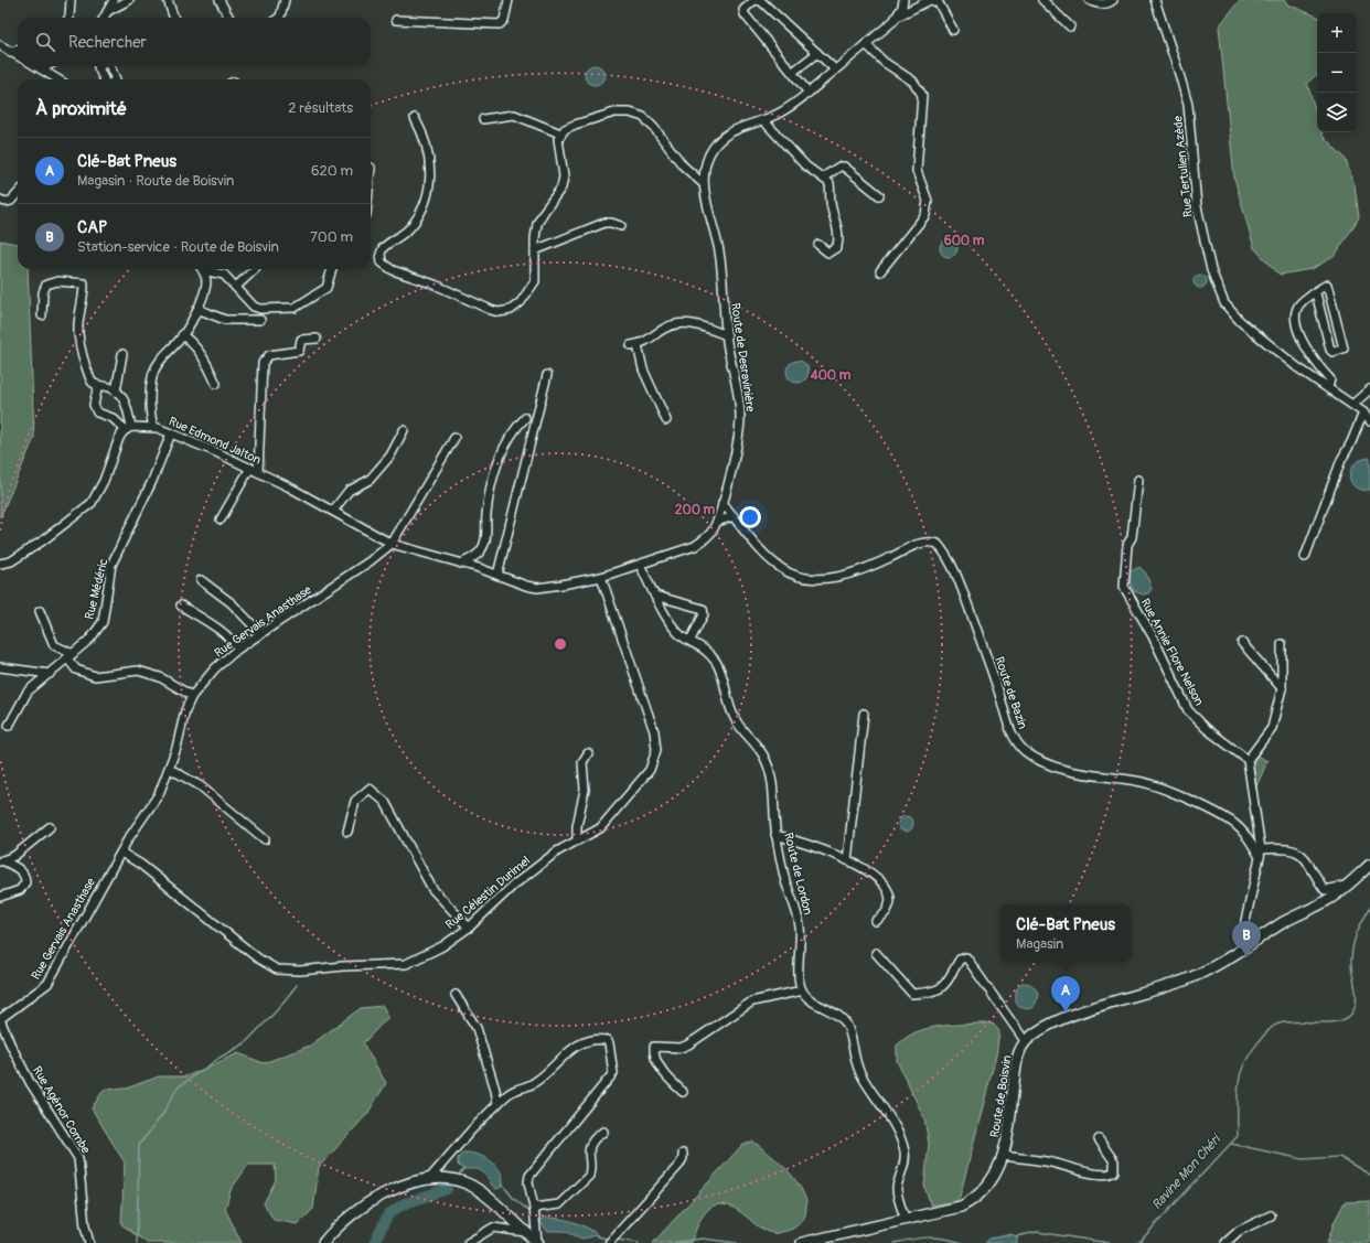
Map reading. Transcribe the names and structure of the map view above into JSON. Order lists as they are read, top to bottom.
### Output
{
  "streets": {
    "main road": ["Route de Boisvin"],
    "street": [
      "Rue Tertulien Azède",
      "Route de Desravinière",
      "Rue Edmond Jalton",
      "Rue Médéric",
      "Rue Gervais Anasthase",
      "Rue Annie Flore Nelson",
      "Route de Bazin",
      "Route de Lordon",
      "Rue Célestin Durimel",
      "Rue Agénor Combe"
    ]
  },
  "crossings": [
    ["Route de Desravinière", "Rue Edmond Jalton"],
    ["Route de Desravinière", "Rue Gervais Anasthase"],
    ["Route de Desravinière", "Route de Bazin"],
    ["Route de Desravinière", "Route de Lordon"],
    ["Route de Desravinière", "Rue Célestin Durimel"],
    ["Rue Edmond Jalton", "Rue Médéric"],
    ["Rue Edmond Jalton", "Rue Gervais Anasthase"],
    ["Rue Gervais Anasthase", "Rue Célestin Durimel"],
    ["Rue Gervais Anasthase", "Rue Agénor Combe"]
  ],
  "water": ["Ravine Mon Chéri"],
  "page": {
    "map_buttons": ["+", "−"],
    "search": "Rechercher",
    "heading": ["À proximité", "2 résultats"],
    "list": [
      {
        "mark": "A",
        "name": "Clé-Bat Pneus",
        "note": "Magasin · Route de Boisvin",
        "value": "620 m"
      },
      {
        "mark": "B",
        "name": "CAP",
        "note": "Station-service · Route de Boisvin",
        "value": "700 m"
      }
    ],
    "popup": ["Clé-Bat Pneus", "Magasin"],
    "pins": ["B", "A"]
  },
  "rings": ["600 m", "400 m", "200 m"]
}
